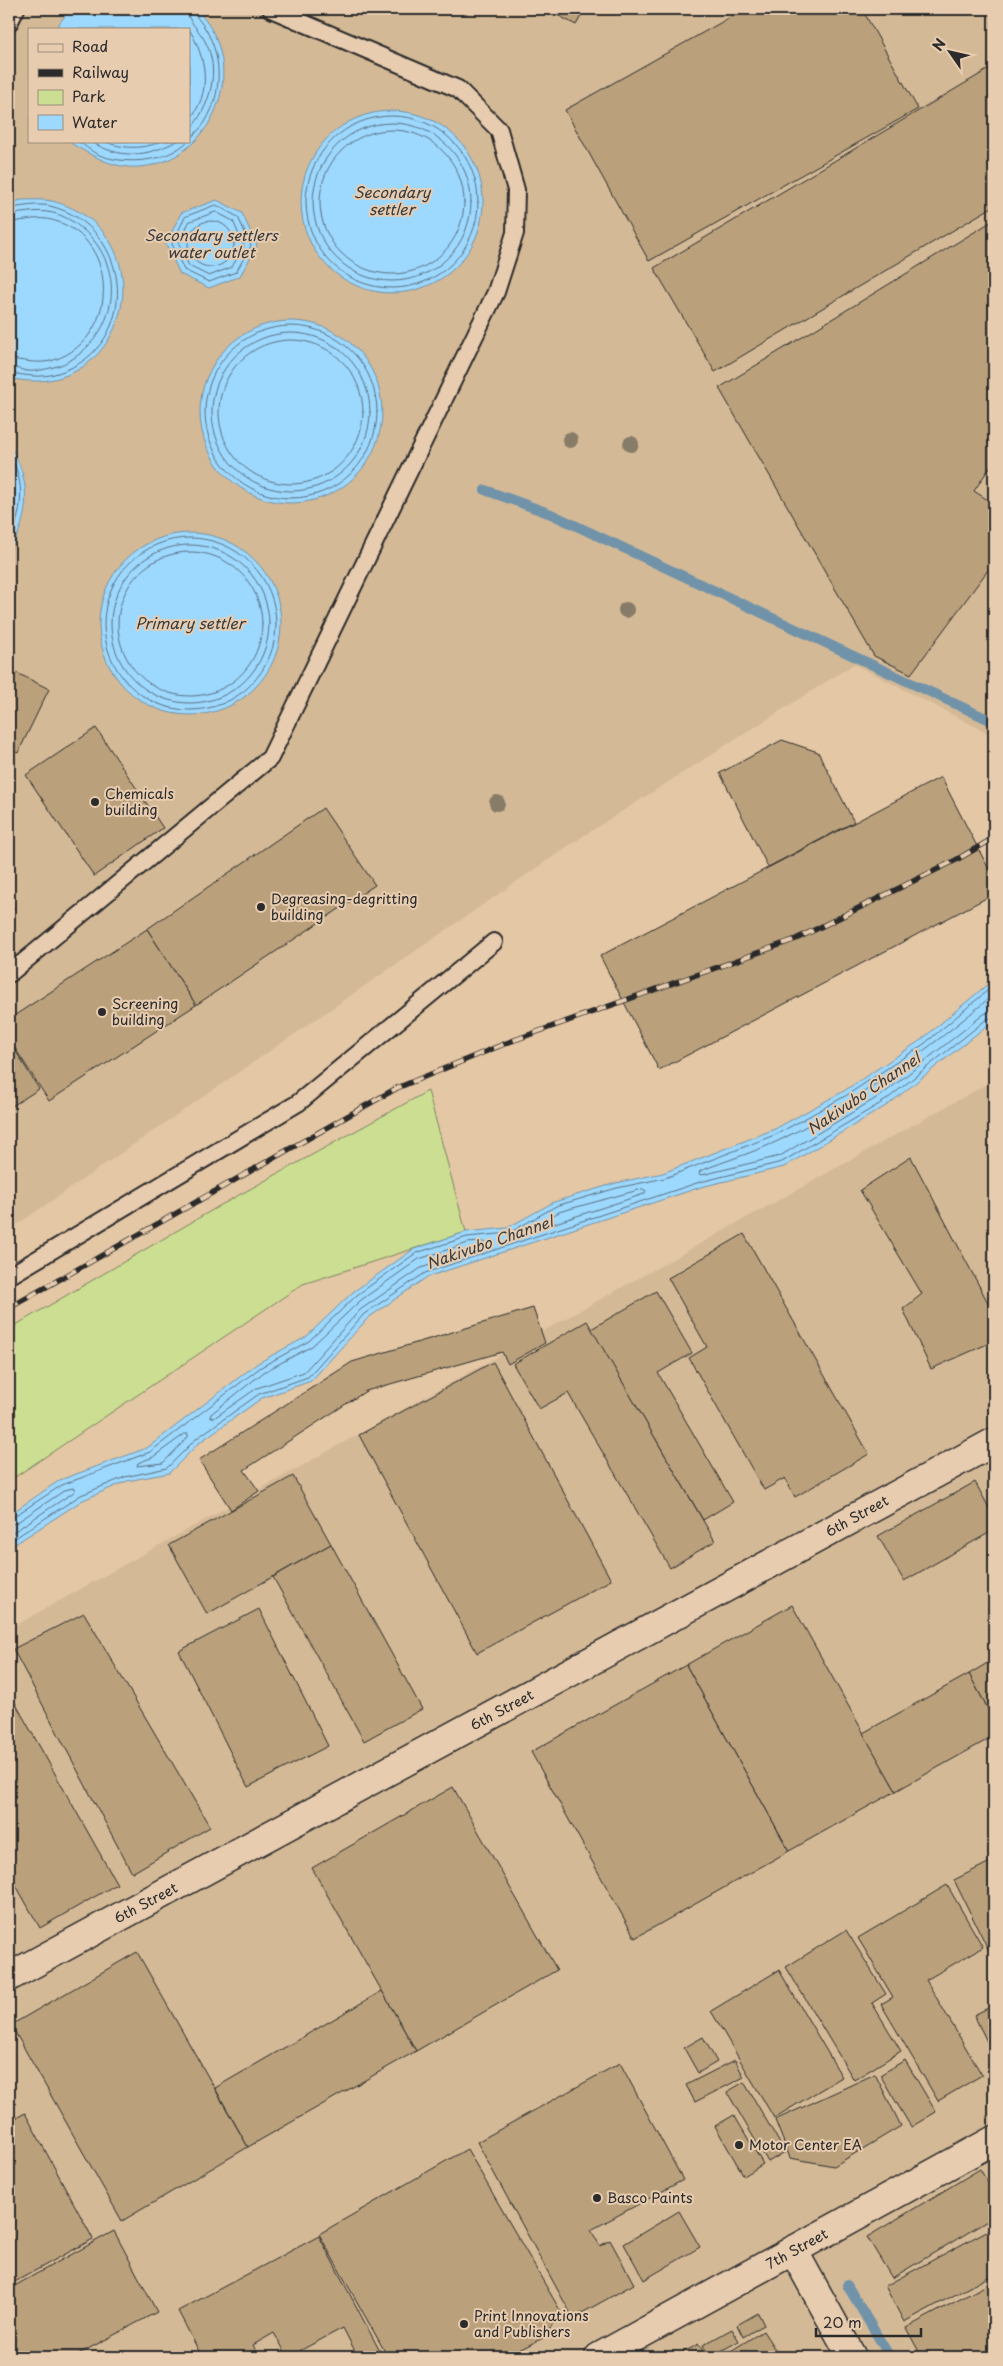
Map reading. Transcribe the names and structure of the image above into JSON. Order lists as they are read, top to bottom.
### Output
{
  "streets": {
    "street": ["6th Street", "7th Street"]
  },
  "water": [
    "Secondary settler",
    "Secondary settlers water outlet",
    "Primary settler",
    "Nakivubo Channel"
  ],
  "places": [
    "Chemicals building",
    "Degreasing-degritting building",
    "Screening building",
    "Motor Center EA",
    "Basco Paints",
    "Print Innovations and Publishers"
  ],
  "legend": [
    "Road",
    "Railway",
    "Park",
    "Water"
  ],
  "scale_bar": "20 m",
  "north": "top left"
}
